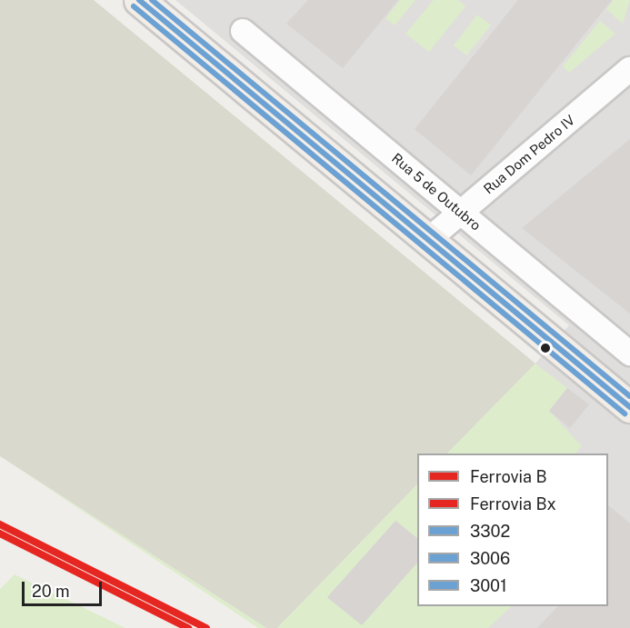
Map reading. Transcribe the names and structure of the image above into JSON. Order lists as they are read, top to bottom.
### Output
{
  "streets": {
    "street": ["Rua Dom Pedro IV", "Rua 5 de Outubro"]
  },
  "crossings": [
    ["Rua Dom Pedro IV", "Rua 5 de Outubro"]
  ],
  "lines": [
    "transit line 3302",
    "transit line 3001",
    "transit line 3006",
    "rail line B",
    "rail line Bx"
  ],
  "legend": [
    "Ferrovia B",
    "Ferrovia Bx",
    "3302",
    "3006",
    "3001"
  ],
  "scale_bar": "20 m"
}
